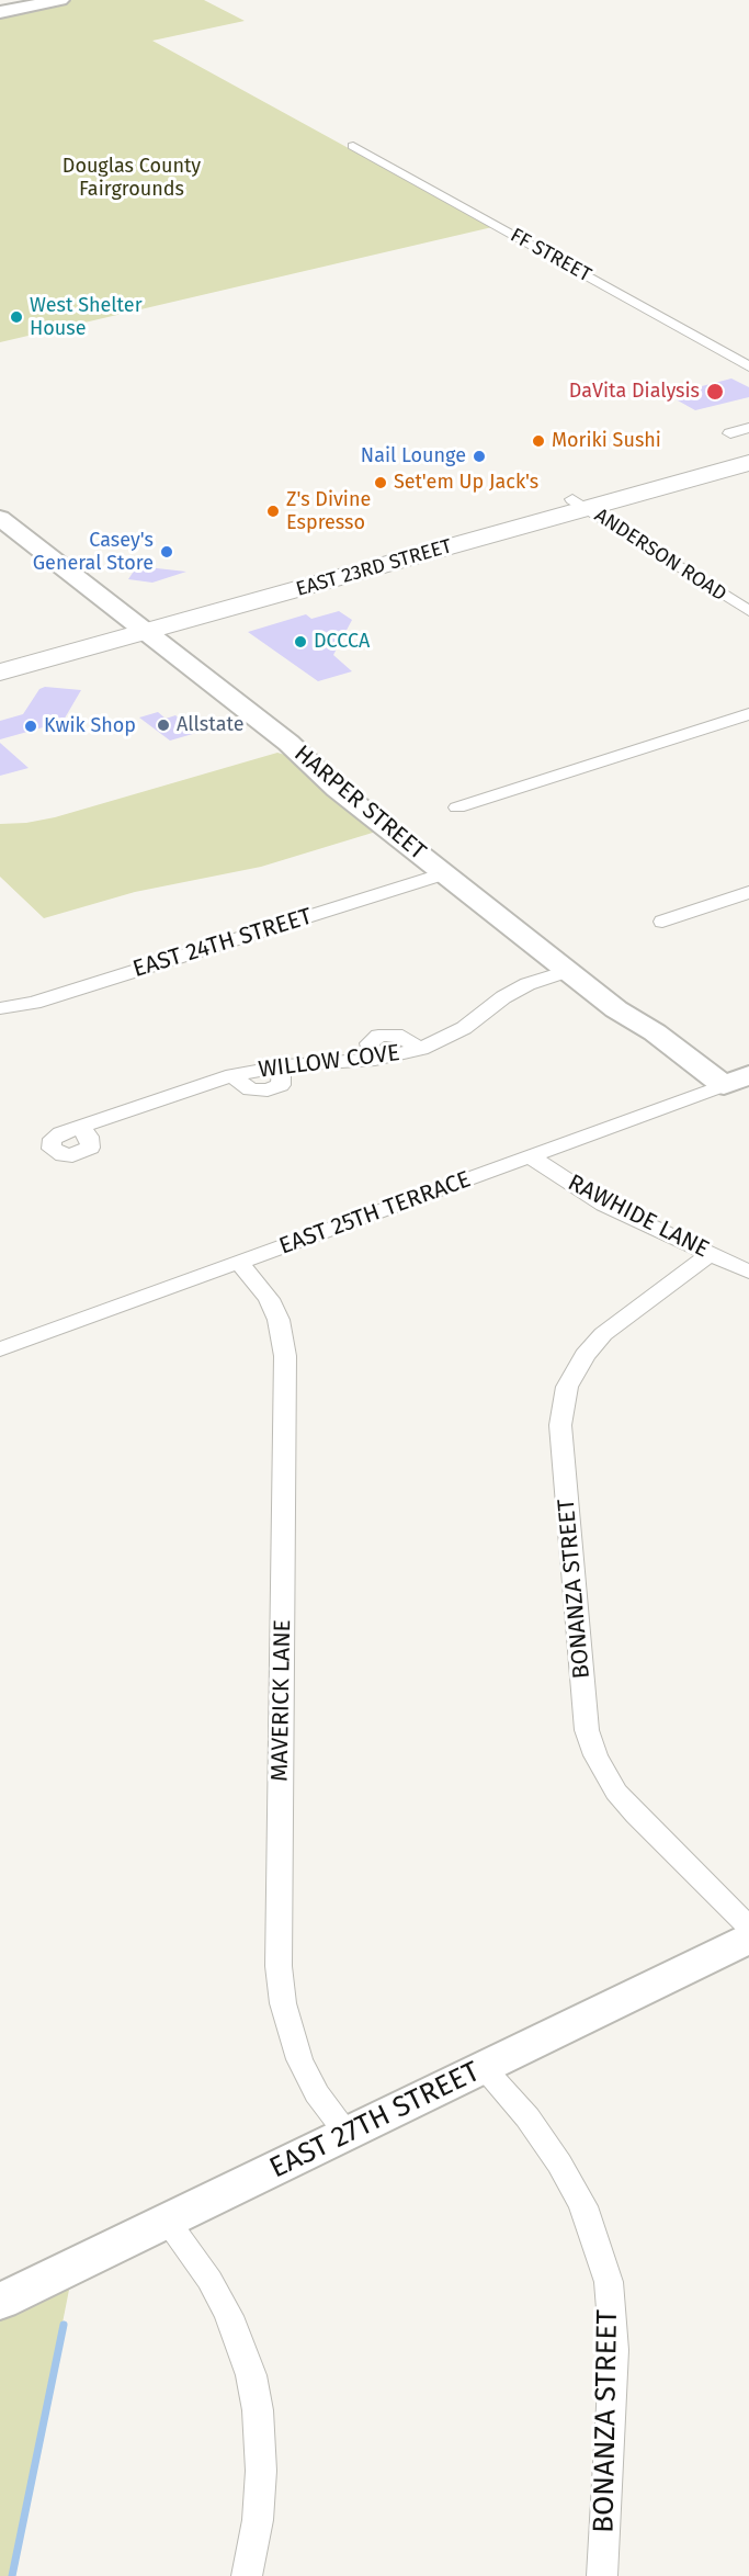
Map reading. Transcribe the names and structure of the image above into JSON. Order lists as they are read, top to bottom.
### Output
{
  "streets": {
    "main road": ["EAST 23RD STREET"],
    "street": [
      "FF STREET",
      "ANDERSON ROAD",
      "HARPER STREET",
      "EAST 24TH STREET",
      "WILLOW COVE",
      "EAST 25TH TERRACE",
      "RAWHIDE LANE",
      "BONANZA STREET",
      "MAVERICK LANE",
      "EAST 27TH STREET"
    ]
  },
  "crossings": [
    ["ANDERSON ROAD", "EAST 23RD STREET"],
    ["EAST 23RD STREET", "HARPER STREET"],
    ["HARPER STREET", "EAST 24TH STREET"],
    ["HARPER STREET", "WILLOW COVE"],
    ["HARPER STREET", "EAST 25TH TERRACE"],
    ["EAST 25TH TERRACE", "RAWHIDE LANE"],
    ["EAST 25TH TERRACE", "MAVERICK LANE"],
    ["RAWHIDE LANE", "BONANZA STREET"],
    ["BONANZA STREET", "EAST 27TH STREET"],
    ["MAVERICK LANE", "EAST 27TH STREET"]
  ],
  "parks": ["Douglas County Fairgrounds"],
  "places": [
    "West Shelter House",
    "DaVita Dialysis",
    "Moriki Sushi",
    "Nail Lounge",
    "Set'em Up Jack's",
    "Z's Divine Espresso",
    "Casey's General Store",
    "DCCCA",
    "Allstate",
    "Kwik Shop"
  ]
}
